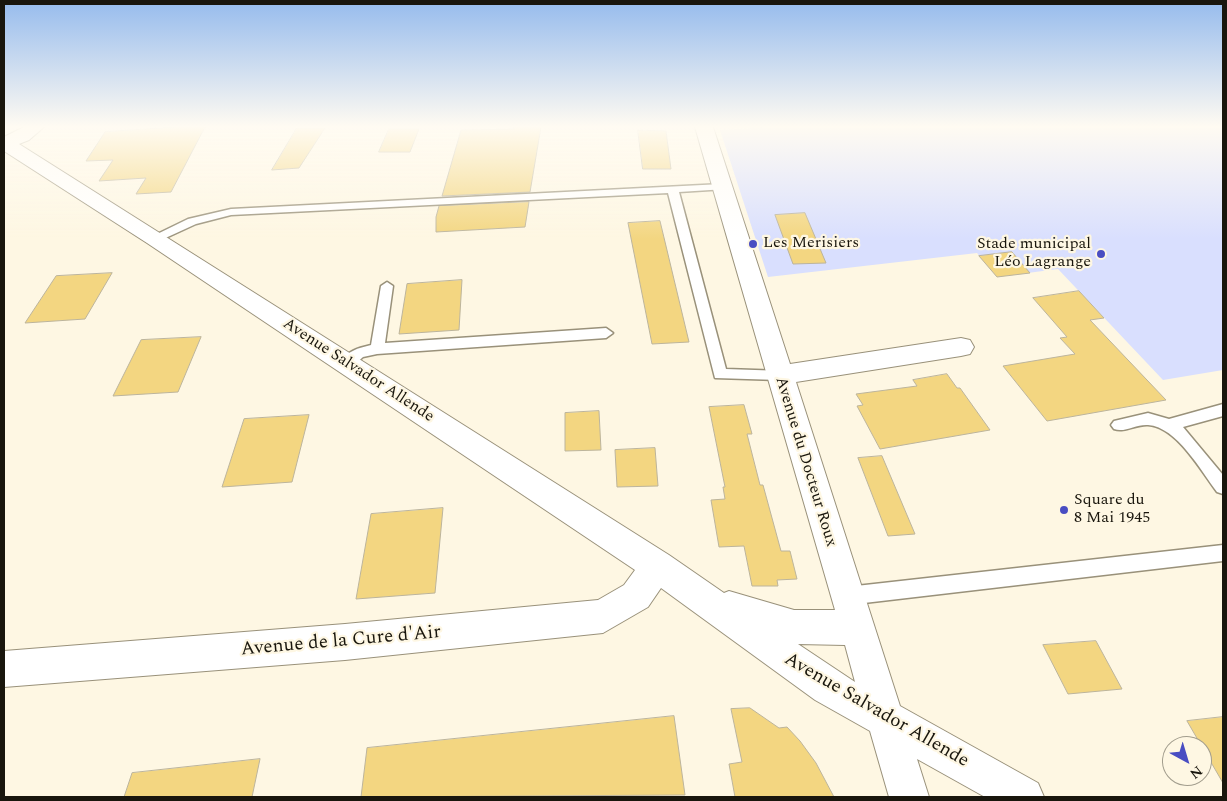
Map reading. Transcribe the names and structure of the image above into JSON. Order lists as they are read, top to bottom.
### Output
{
  "streets": {
    "street": ["Avenue Salvador Allende", "Avenue du Docteur Roux", "Avenue de la Cure d'Air"]
  },
  "crossings": [
    ["Avenue Salvador Allende", "Avenue du Docteur Roux"],
    ["Avenue Salvador Allende", "Avenue de la Cure d'Air"]
  ],
  "places": ["Les Merisiers", "Stade municipal Léo Lagrange", "Square du 8 Mai 1945"],
  "north": "bottom right"
}
